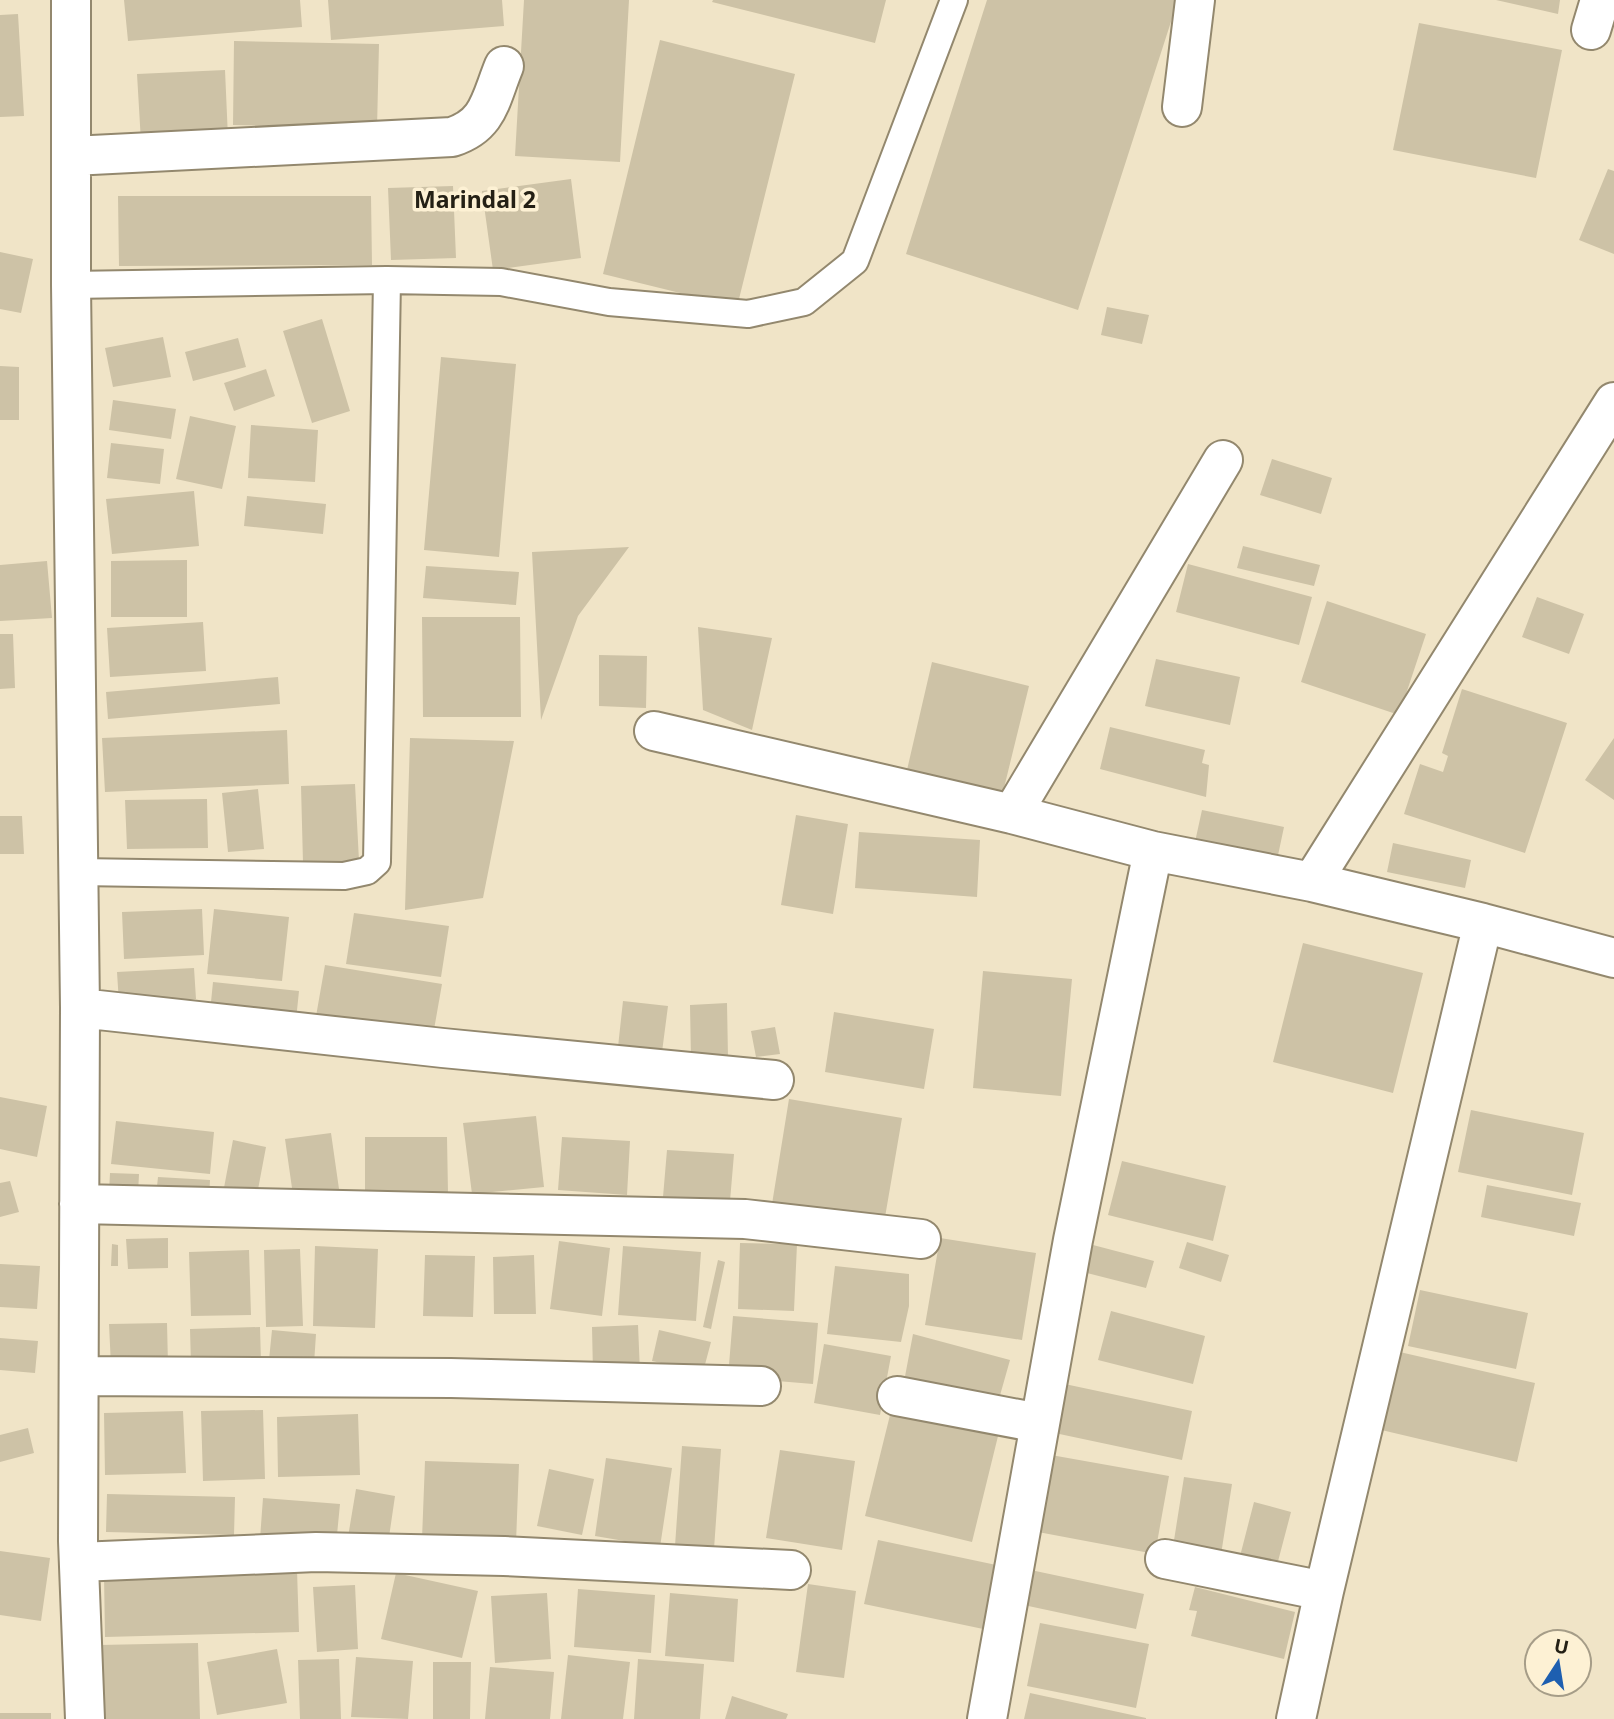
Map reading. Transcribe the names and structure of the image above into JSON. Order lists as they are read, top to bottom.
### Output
{
  "districts": ["Marindal 2"],
  "north": "top"
}
